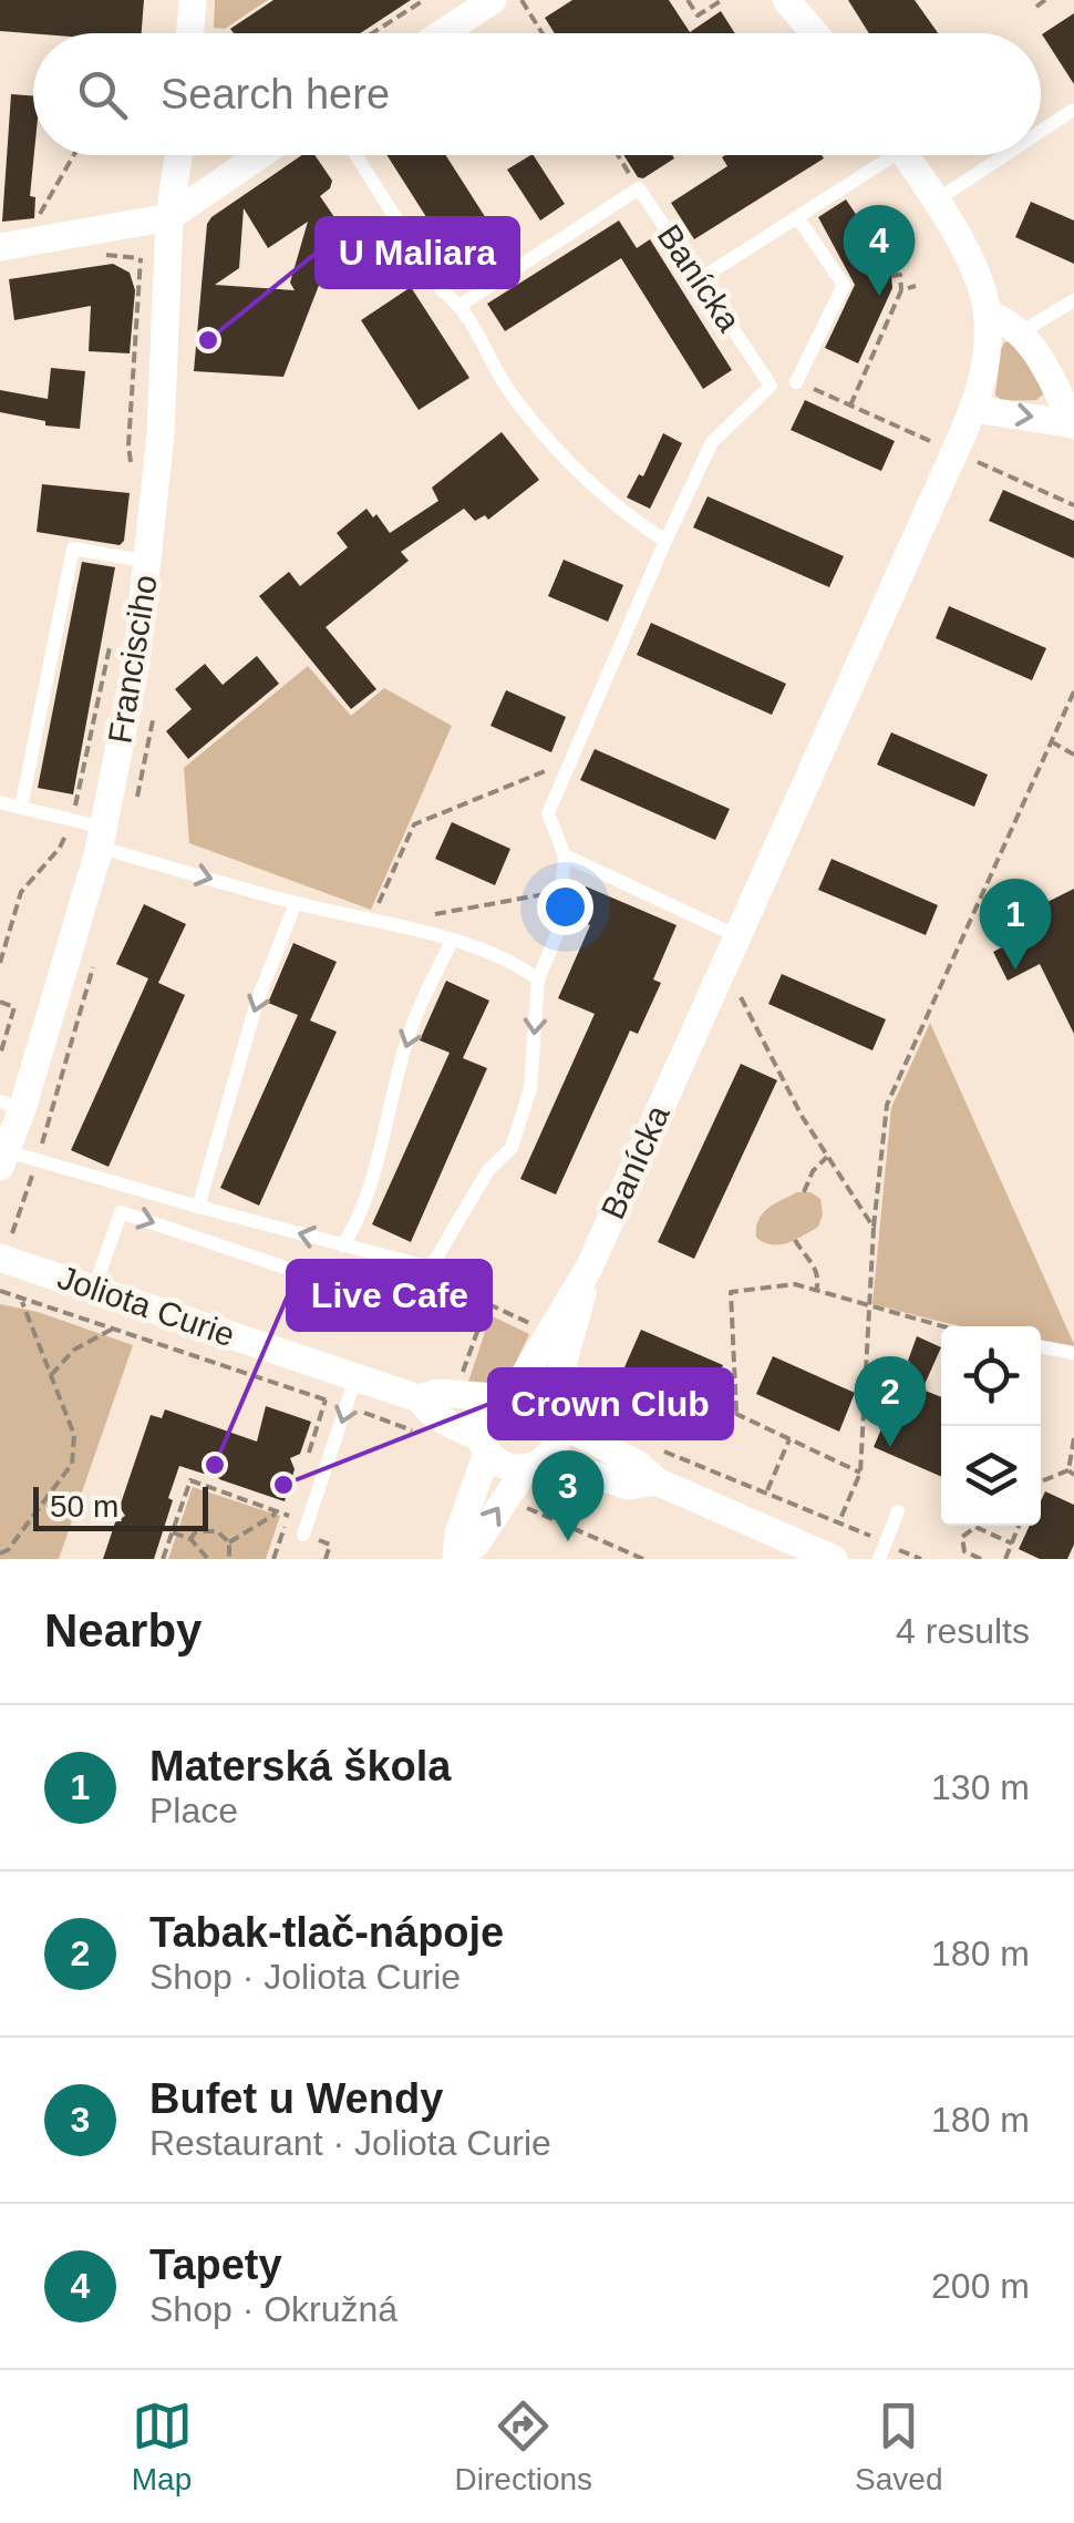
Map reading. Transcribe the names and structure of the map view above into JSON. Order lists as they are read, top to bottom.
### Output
{
  "streets": {
    "street": ["Banícka", "Francisciho", "Joliota Curie"]
  },
  "crossings": [
    ["Banícka", "Joliota Curie"]
  ],
  "places": ["U Maliara", "Live Cafe", "Crown Club"],
  "scale_bar": "50 m",
  "page": {
    "search": "Search here",
    "pins": [
      "4",
      "1",
      "2",
      "3"
    ],
    "scale": "50 m",
    "heading": ["Nearby", "4 results"],
    "list": [
      {
        "mark": "1",
        "name": "Materská škola",
        "note": "Place",
        "value": "130 m"
      },
      {
        "mark": "2",
        "name": "Tabak-tlač-nápoje",
        "note": "Shop · Joliota Curie",
        "value": "180 m"
      },
      {
        "mark": "3",
        "name": "Bufet u Wendy",
        "note": "Restaurant · Joliota Curie",
        "value": "180 m"
      },
      {
        "mark": "4",
        "name": "Tapety",
        "note": "Shop · Okružná",
        "value": "200 m"
      }
    ],
    "nav": ["Map", "Directions", "Saved"]
  }
}
